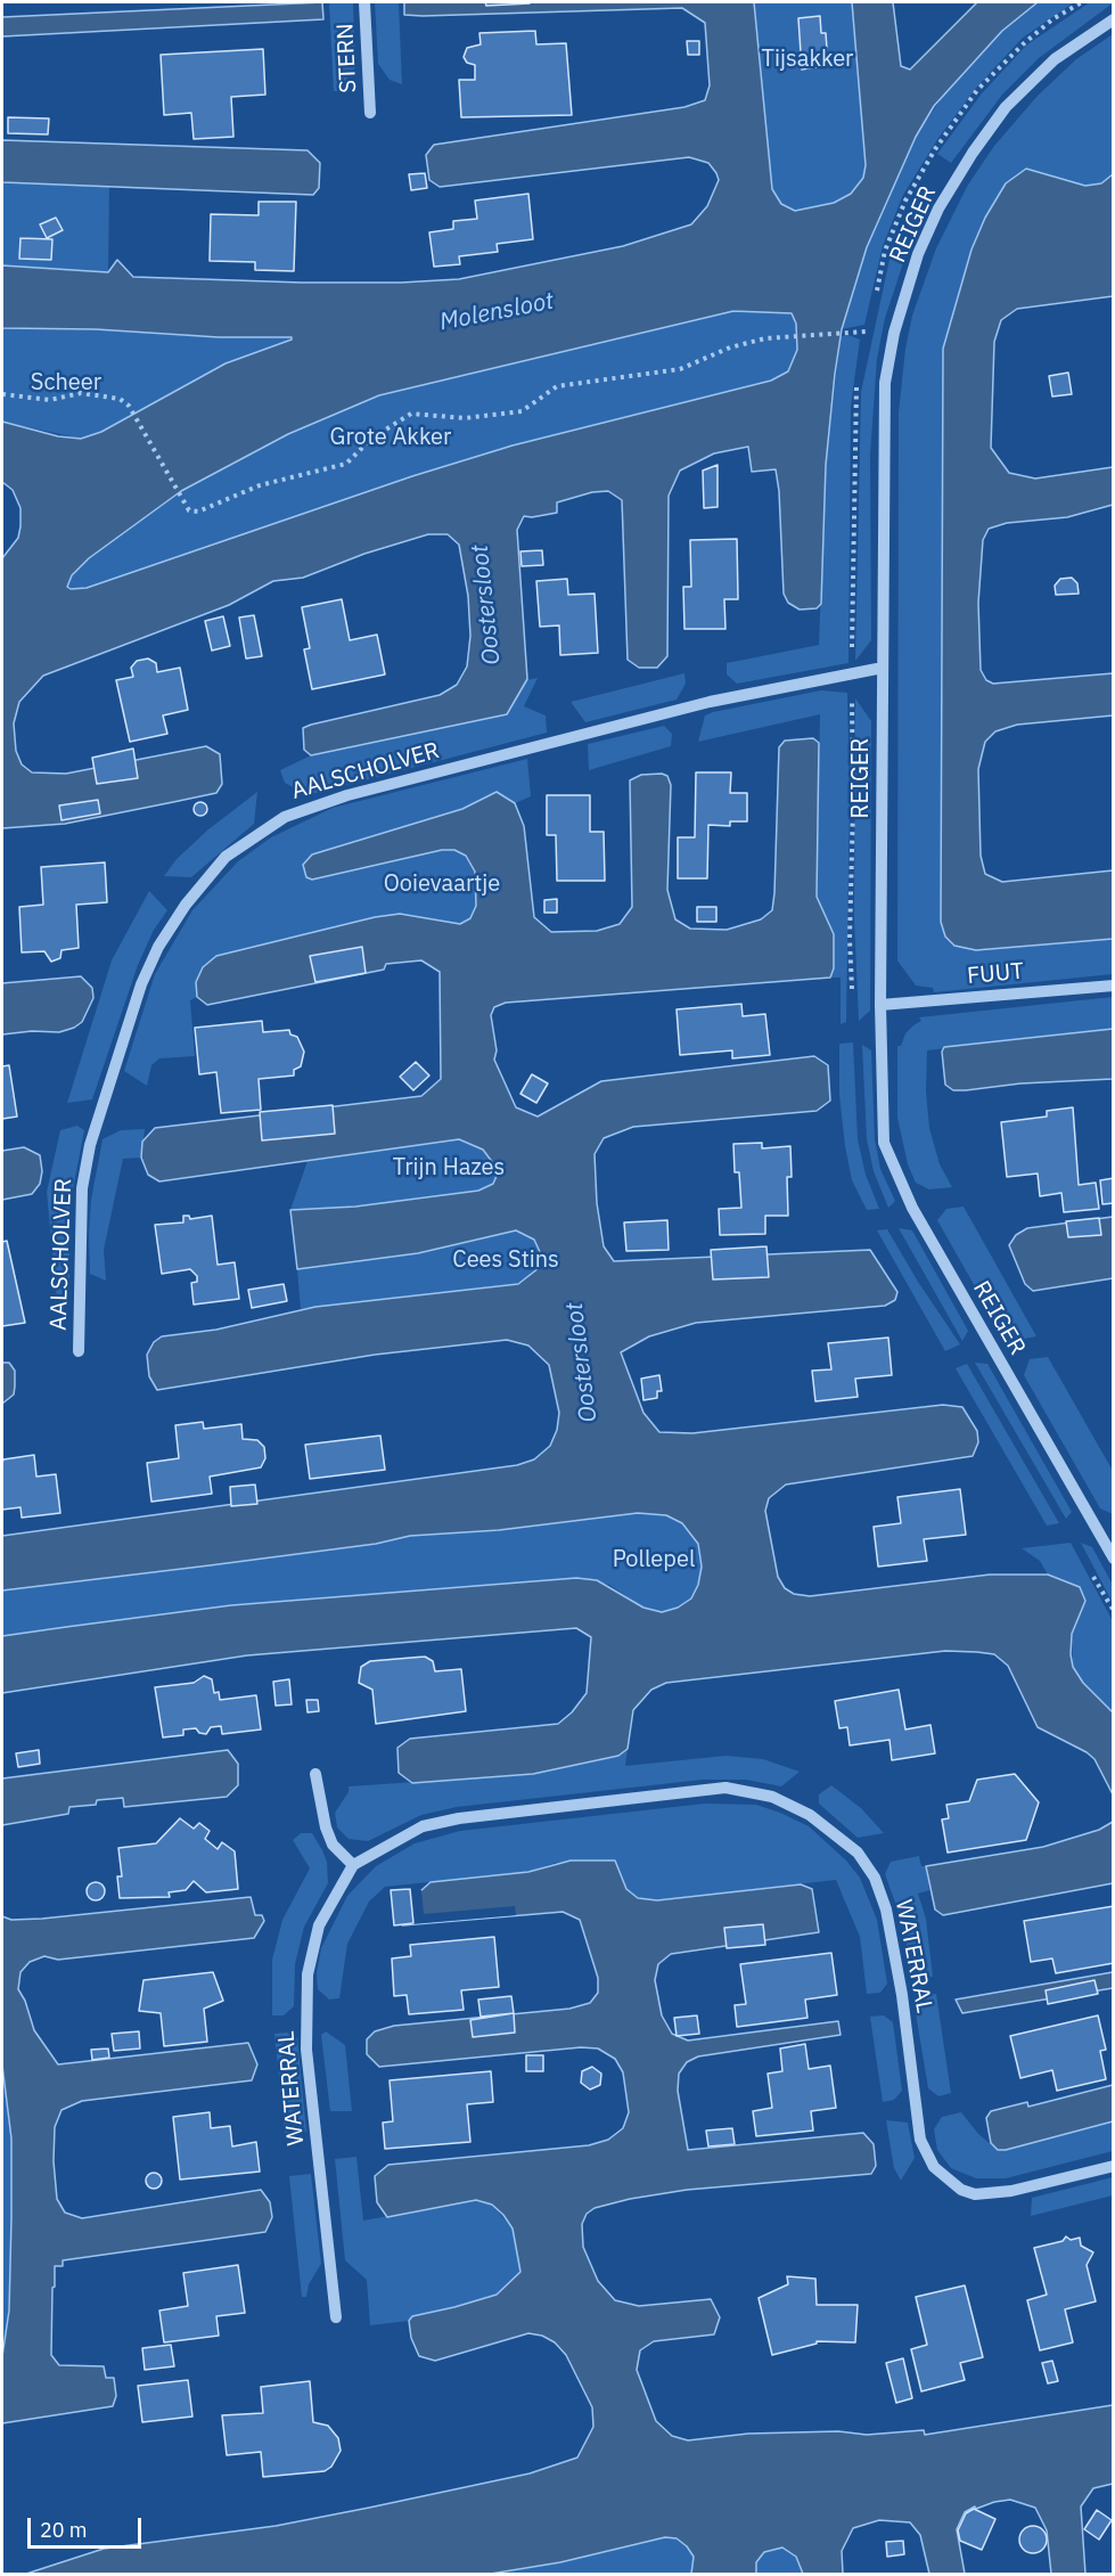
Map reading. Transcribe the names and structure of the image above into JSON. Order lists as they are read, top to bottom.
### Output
{
  "streets": {
    "street": [
      "STERN",
      "REIGER",
      "AALSCHOLVER",
      "FUUT",
      "WATERRAL"
    ]
  },
  "crossings": [
    ["REIGER", "AALSCHOLVER"],
    ["REIGER", "FUUT"]
  ],
  "water": ["Molensloot", "Oostersloot"],
  "parks": [
    "Tijsakker",
    "Scheer",
    "Grote Akker",
    "Ooievaartje",
    "Trijn Hazes",
    "Cees Stins",
    "Pollepel"
  ],
  "scale_bar": "20 m"
}
